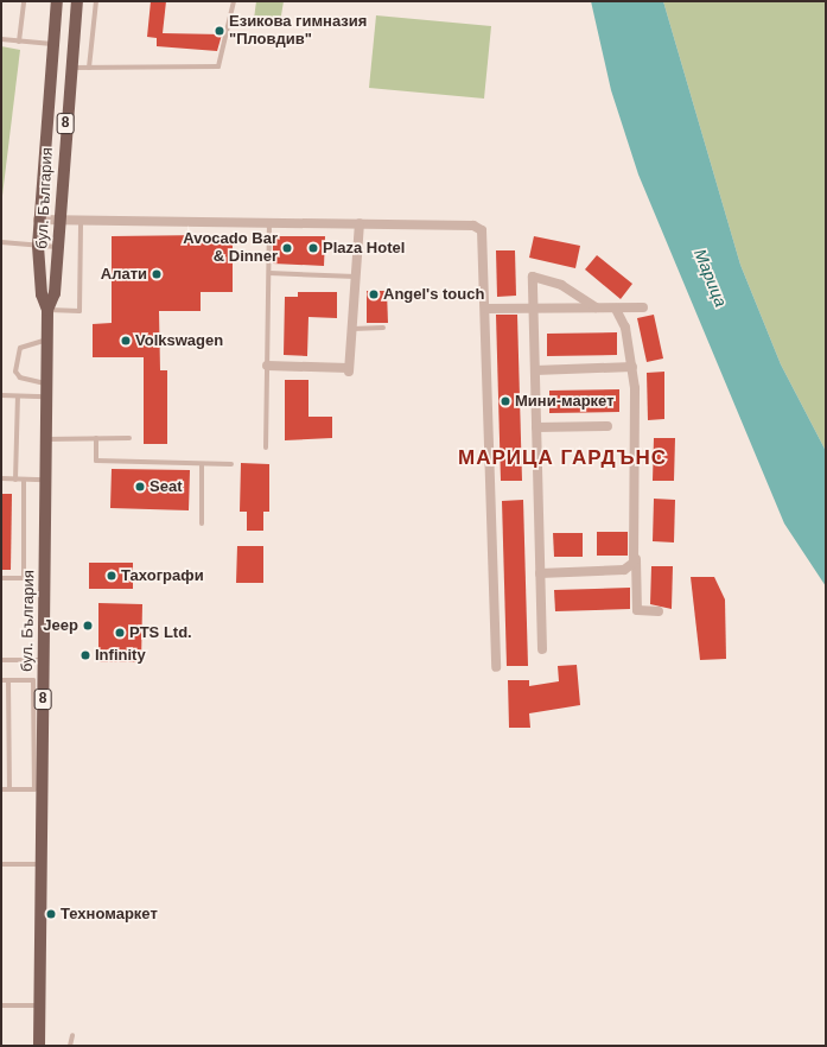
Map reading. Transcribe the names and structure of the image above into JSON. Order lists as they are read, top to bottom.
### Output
{
  "streets": {
    "main road": ["8", "бул. България"]
  },
  "districts": ["МАРИЦА ГАРДЪНС"],
  "water": ["Марица"],
  "places": [
    "Езикова гимназия \"Пловдив\"",
    "Avocado Bar & Dinner",
    "Plaza Hotel",
    "Алати",
    "Angel's touch",
    "Volkswagen",
    "Мини-маркет",
    "Seat",
    "Тахографи",
    "Jeep",
    "PTS Ltd.",
    "Infinity",
    "Техномаркет"
  ]
}
